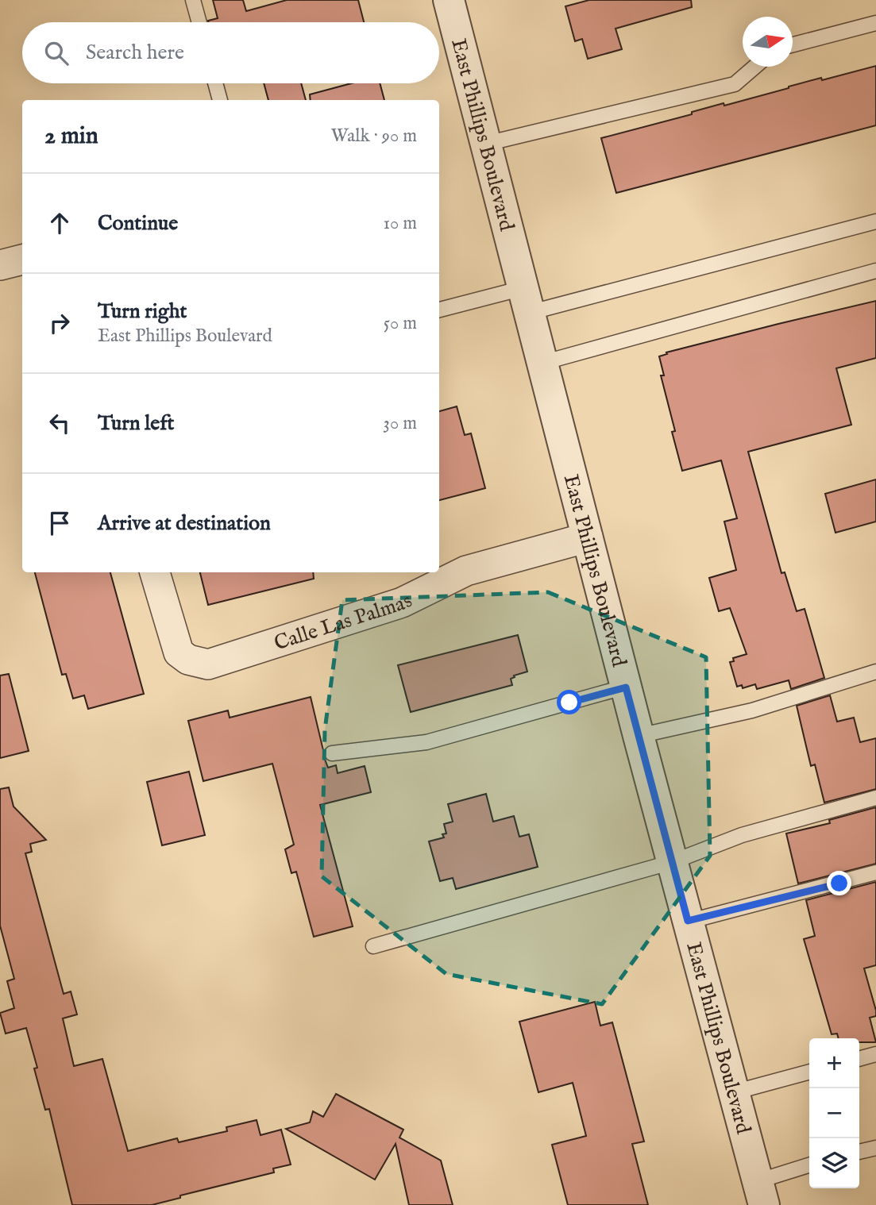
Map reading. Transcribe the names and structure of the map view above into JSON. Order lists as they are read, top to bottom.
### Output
{
  "streets": {
    "street": ["East Phillips Boulevard", "Calle Las Palmas"]
  },
  "crossings": [
    ["East Phillips Boulevard", "Calle Las Palmas"]
  ],
  "north": "right",
  "page": {
    "search": "Search here",
    "heading": ["2 min", "Walk · 90 m"],
    "list": [
      ["Continue", "10 m"],
      ["Turn right", "East Phillips Boulevard", "50 m"],
      ["Turn left", "30 m"],
      "Arrive at destination"
    ],
    "map_buttons": ["+", "−"]
  }
}
